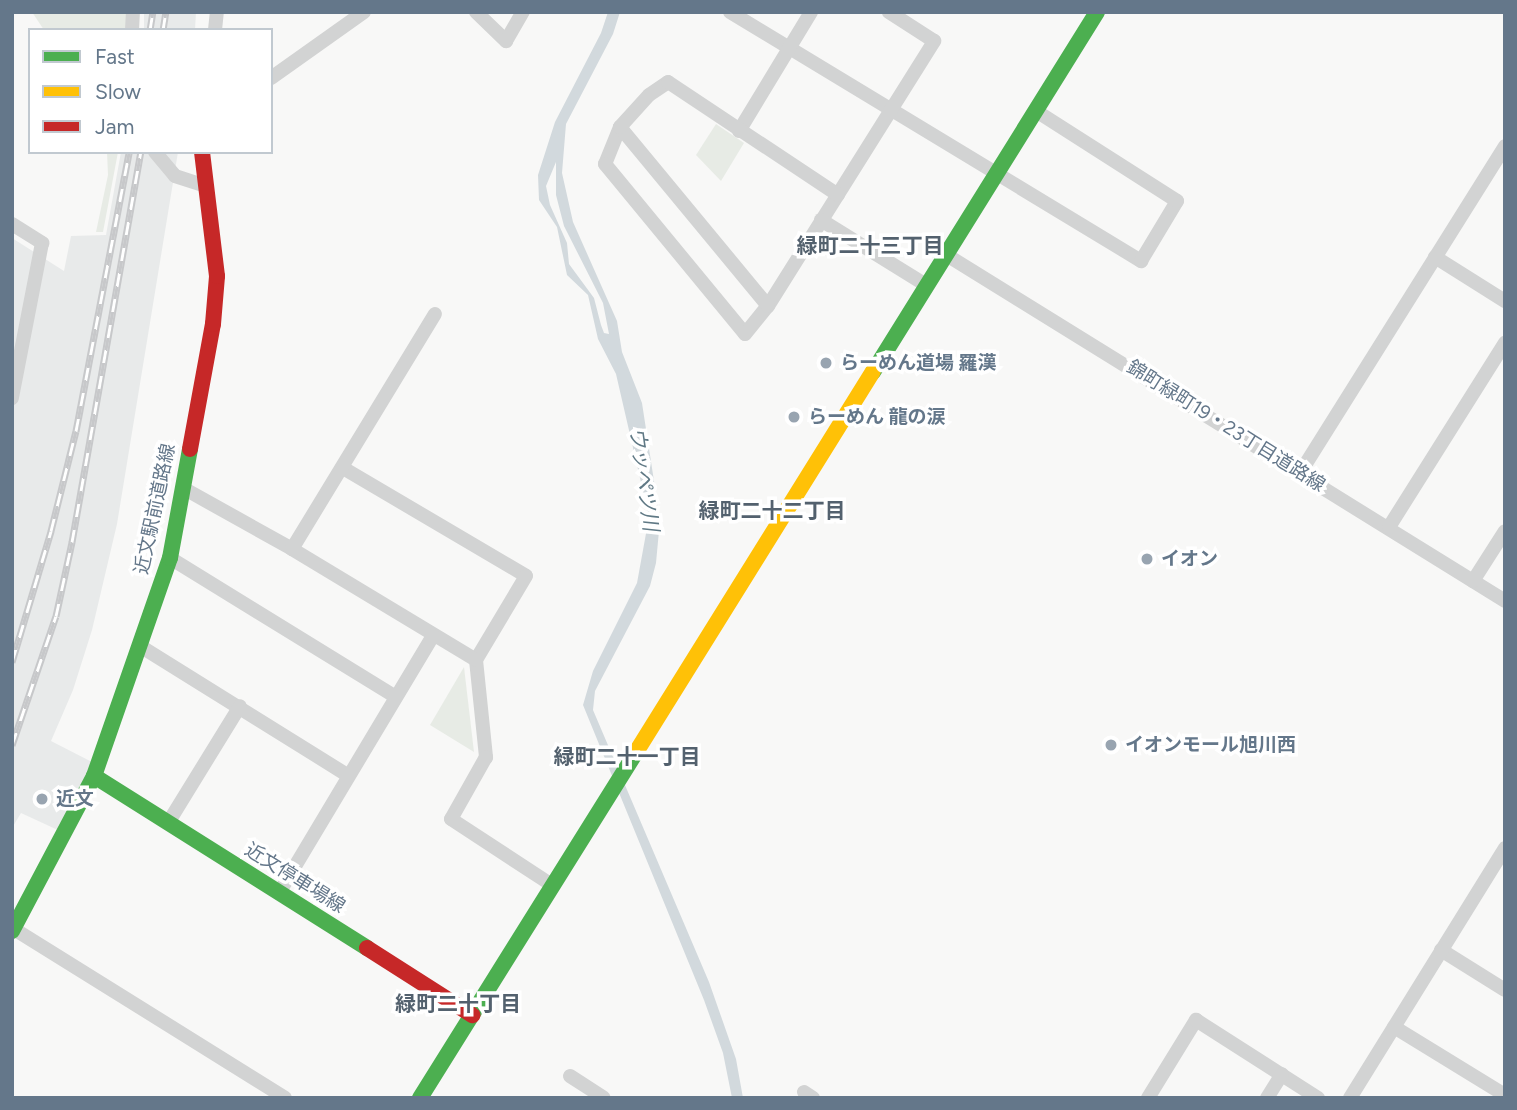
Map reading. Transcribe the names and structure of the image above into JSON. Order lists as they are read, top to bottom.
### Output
{
  "streets": {
    "main road": ["近文駅前道路線", "近文停車場線"],
    "street": ["錦町緑町19・23丁目道路線"]
  },
  "crossings": [
    ["近文駅前道路線", "近文停車場線"]
  ],
  "districts": [
    "緑町二十三丁目",
    "緑町二十二丁目",
    "緑町二十一丁目",
    "緑町二十丁目"
  ],
  "water": ["ウッペツ川"],
  "places": [
    "らーめん道場 羅漢",
    "らーめん 龍の涙",
    "イオン",
    "イオンモール旭川西",
    "近文"
  ],
  "legend": ["Fast", "Slow", "Jam"]
}
